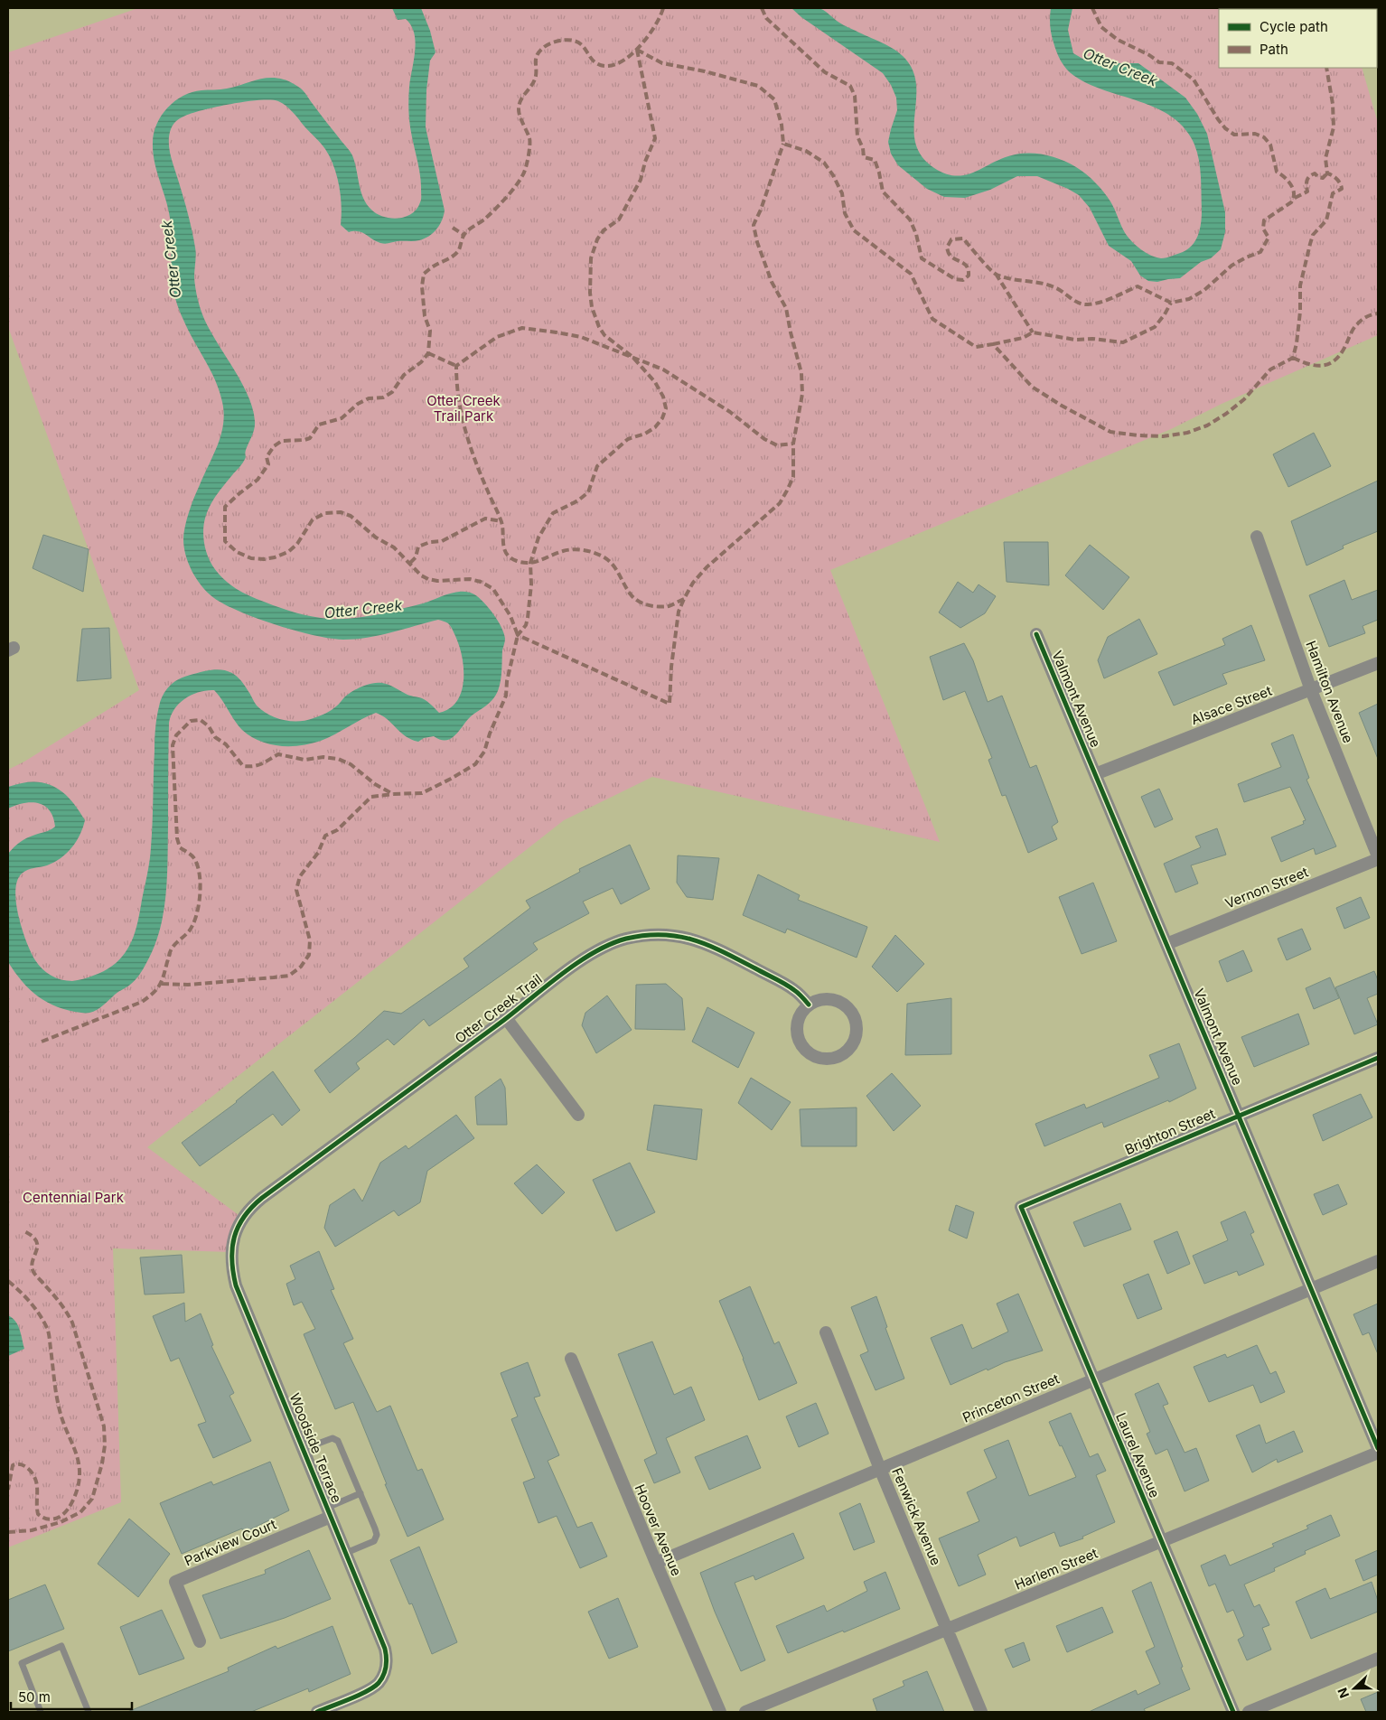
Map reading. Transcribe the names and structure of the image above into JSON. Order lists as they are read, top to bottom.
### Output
{
  "streets": {
    "street": [
      "Hamilton Avenue",
      "Valmont Avenue",
      "Alsace Street",
      "Vernon Street",
      "Otter Creek Trail",
      "Brighton Street",
      "Princeton Street",
      "Woodside Terrace",
      "Laurel Avenue",
      "Fenwick Avenue",
      "Hoover Avenue",
      "Parkview Court",
      "Harlem Street"
    ]
  },
  "crossings": [
    ["Hamilton Avenue", "Alsace Street"],
    ["Hamilton Avenue", "Vernon Street"],
    ["Valmont Avenue", "Alsace Street"],
    ["Valmont Avenue", "Vernon Street"],
    ["Valmont Avenue", "Brighton Street"],
    ["Valmont Avenue", "Princeton Street"],
    ["Otter Creek Trail", "Woodside Terrace"],
    ["Brighton Street", "Laurel Avenue"],
    ["Princeton Street", "Laurel Avenue"],
    ["Princeton Street", "Fenwick Avenue"],
    ["Princeton Street", "Hoover Avenue"],
    ["Woodside Terrace", "Parkview Court"],
    ["Laurel Avenue", "Harlem Street"],
    ["Fenwick Avenue", "Harlem Street"]
  ],
  "water": ["Otter Creek"],
  "parks": ["Otter Creek Trail Park", "Centennial Park"],
  "legend": ["Cycle path", "Path"],
  "scale_bar": "50 m",
  "north": "left"
}
